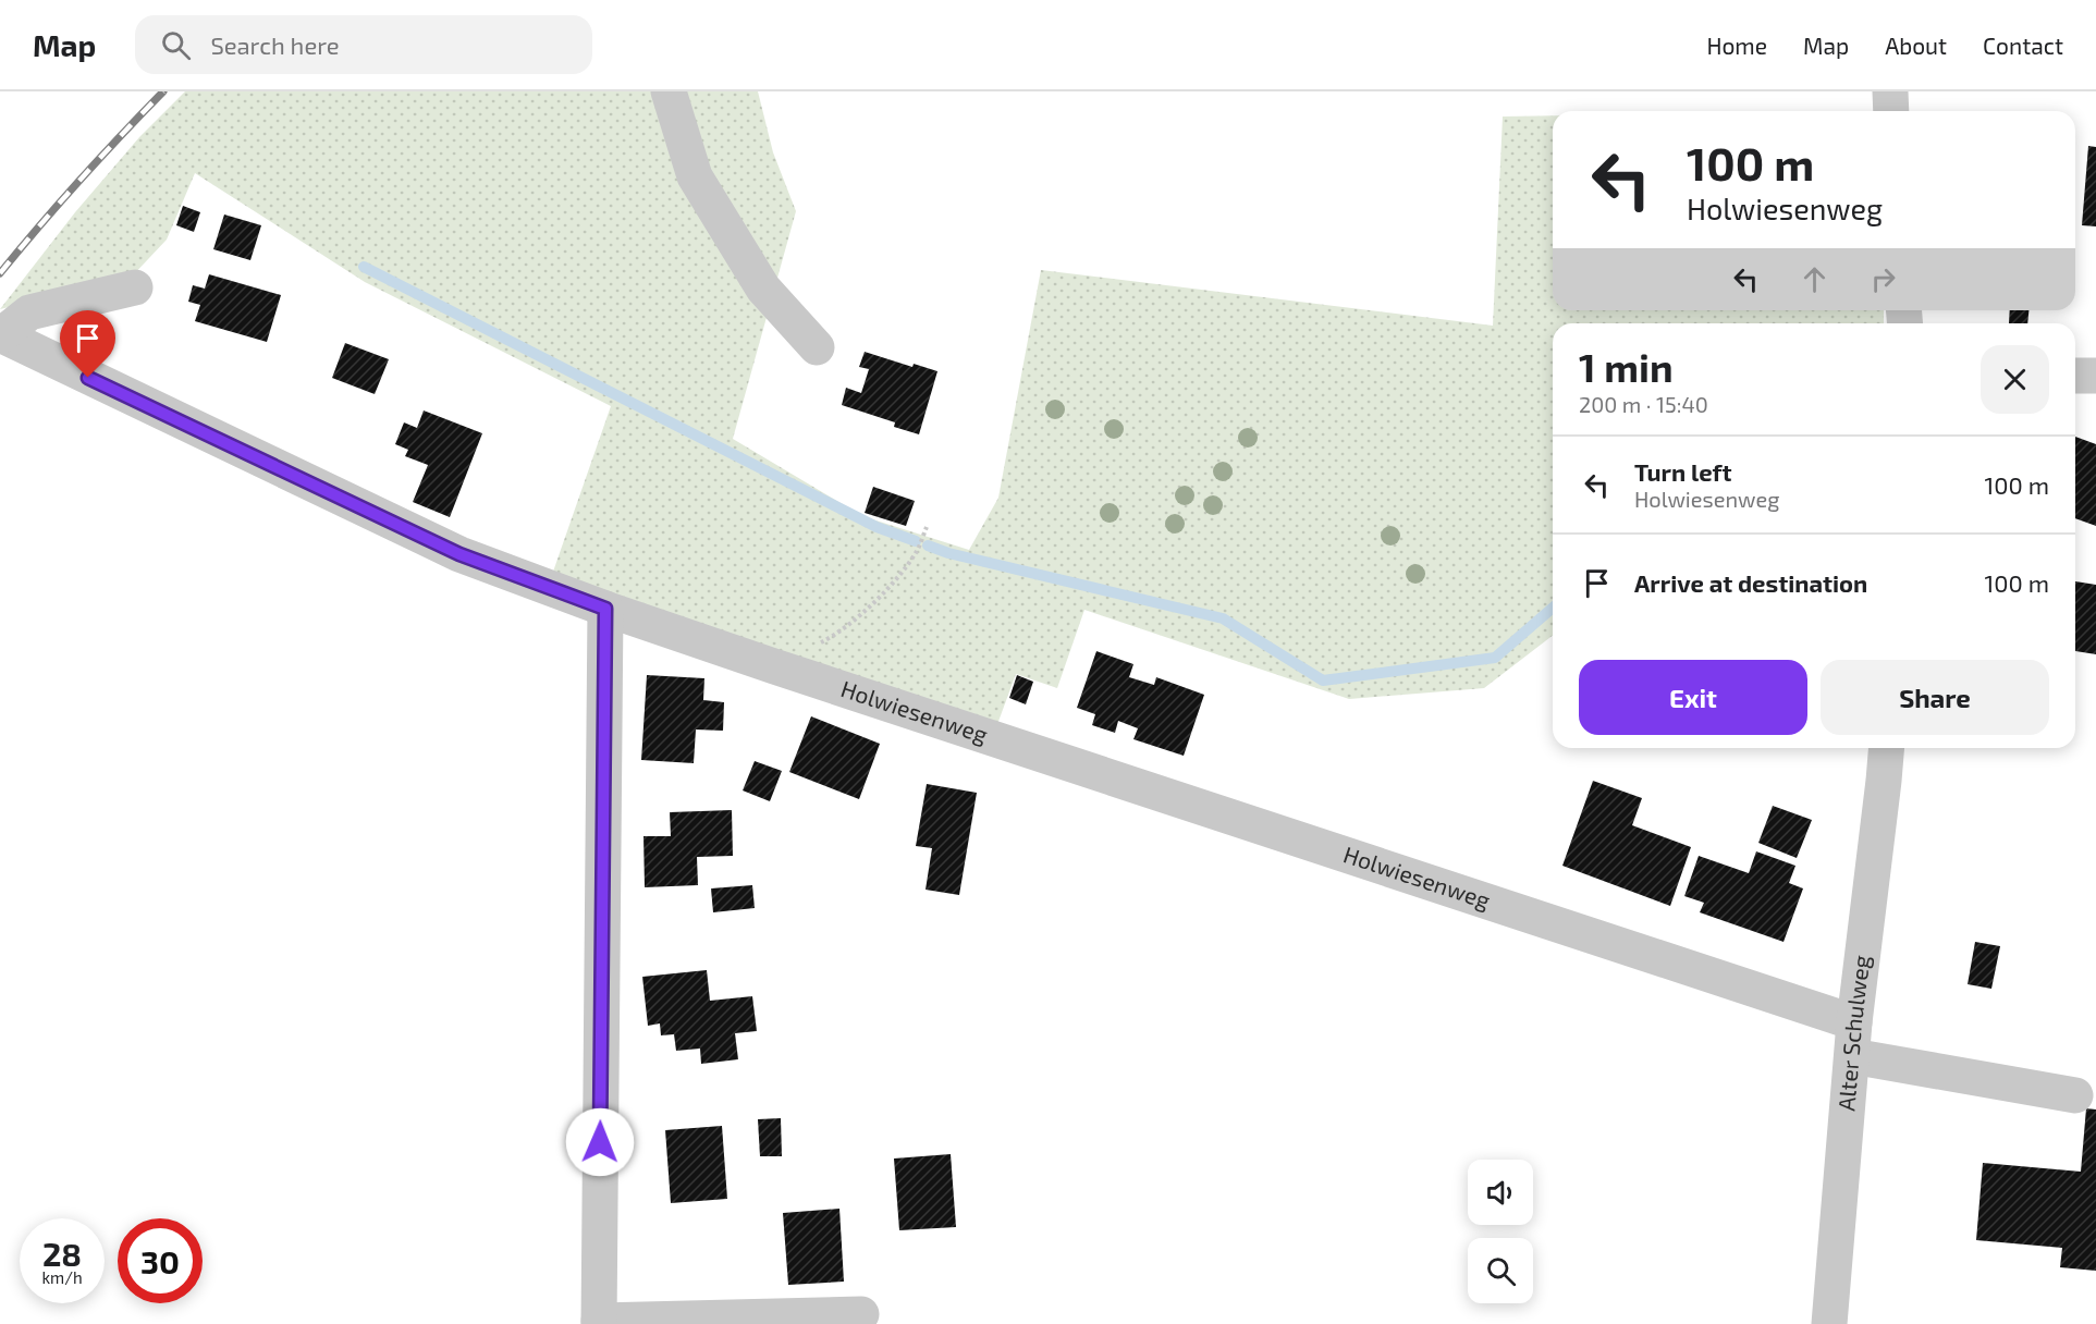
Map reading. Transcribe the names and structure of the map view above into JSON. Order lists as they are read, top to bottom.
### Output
{
  "streets": {
    "street": ["Holwiesenweg", "Alter Schulweg"]
  },
  "crossings": [
    ["Holwiesenweg", "Alter Schulweg"]
  ],
  "page": {
    "header": "Map",
    "search": "Search here",
    "nav": [
      "Home",
      "Map",
      "About",
      "Contact"
    ],
    "turn": ["100 m", "Holwiesenweg"],
    "heading": ["1 min", "200 m · 15:40"],
    "list": [
      {
        "name": "Turn left",
        "note": "Holwiesenweg",
        "value": "100 m"
      },
      {
        "name": "Arrive at destination",
        "value": "100 m"
      }
    ],
    "buttons": ["Exit", "Share"],
    "speed": "28 km/h",
    "limit": "30"
  }
}
